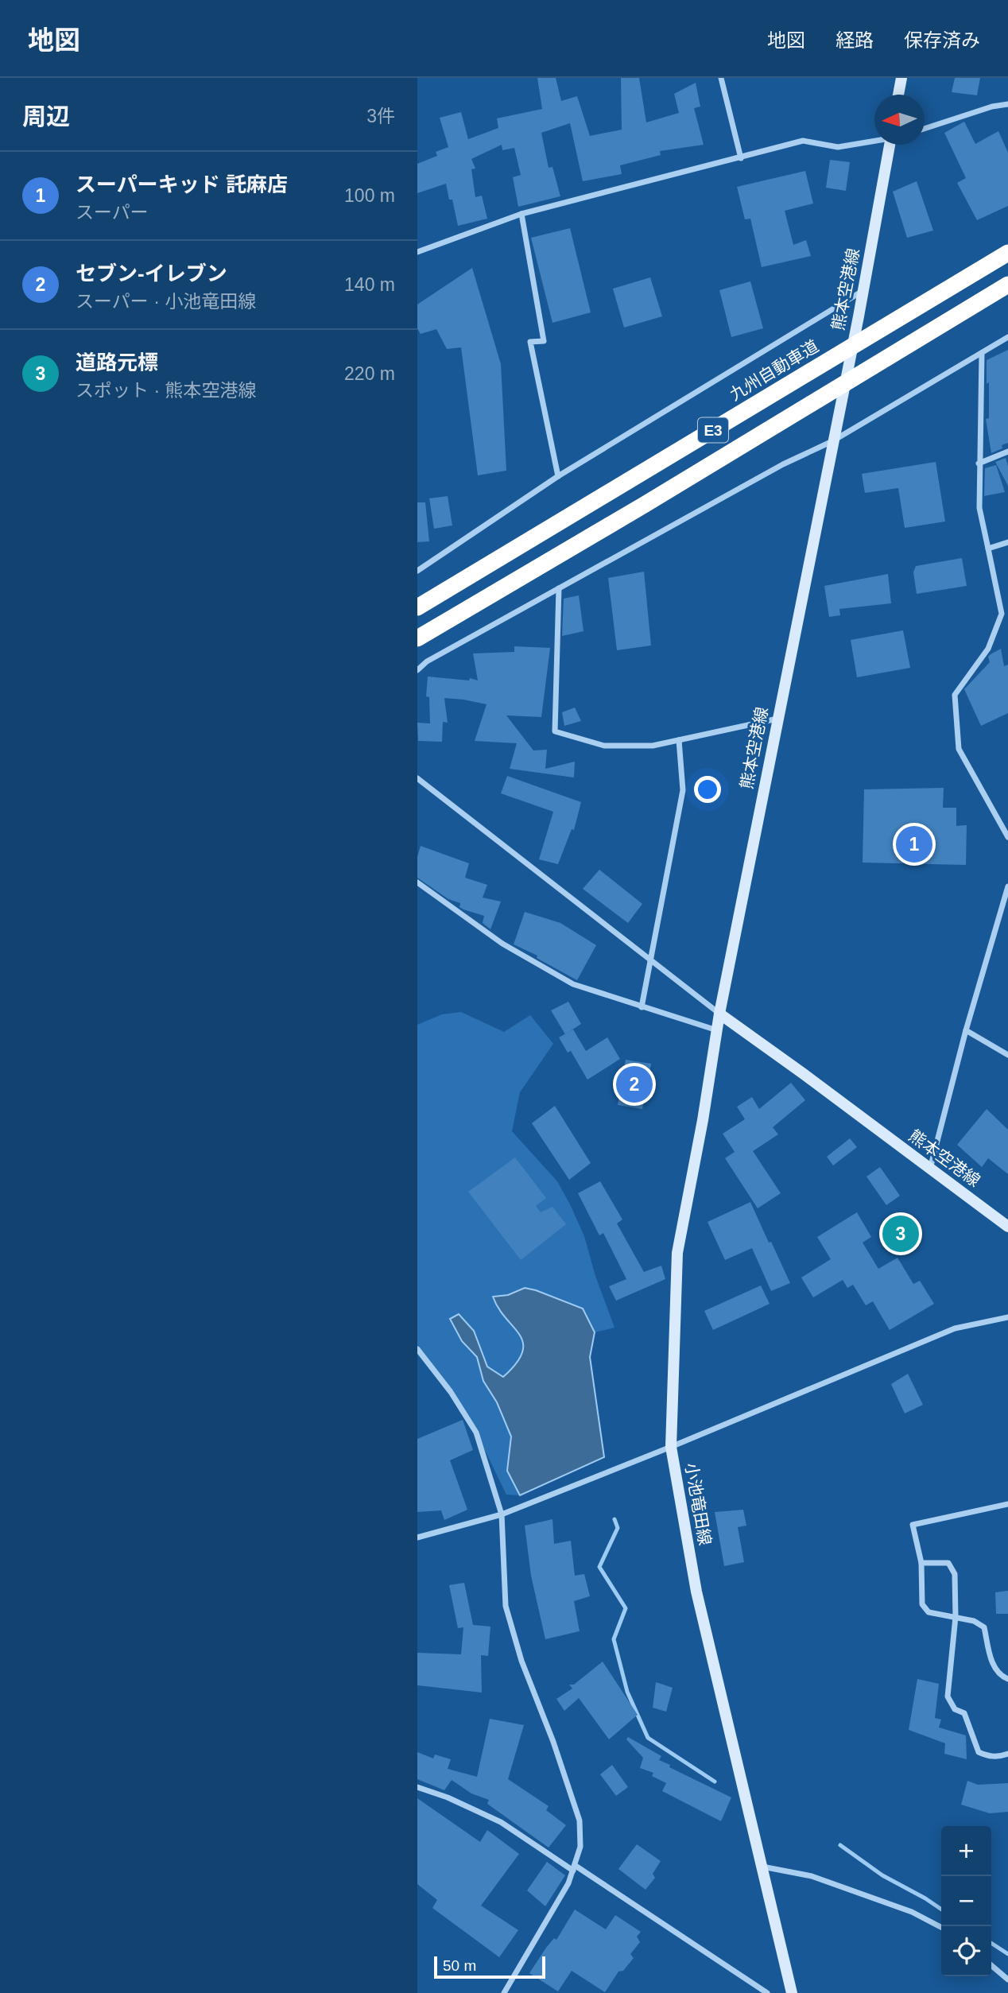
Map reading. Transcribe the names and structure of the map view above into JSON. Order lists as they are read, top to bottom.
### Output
{
  "streets": {
    "highway": ["九州自動車道", "E3"],
    "main road": ["熊本空港線", "小池竜田線"]
  },
  "crossings": [
    ["熊本空港線", "小池竜田線"]
  ],
  "scale_bar": "50 m",
  "north": "left",
  "page": {
    "header": "地図",
    "nav": ["地図", "経路", "保存済み"],
    "heading": ["周辺", "3件"],
    "list": [
      {
        "mark": "1",
        "name": "スーパーキッド 託麻店",
        "note": "スーパー",
        "value": "100 m"
      },
      {
        "mark": "2",
        "name": "セブン-イレブン",
        "note": "スーパー · 小池竜田線",
        "value": "140 m"
      },
      {
        "mark": "3",
        "name": "道路元標",
        "note": "スポット · 熊本空港線",
        "value": "220 m"
      }
    ],
    "pins": ["1", "2", "3"],
    "map_buttons": ["+", "−"],
    "scale": "50 m"
  }
}
